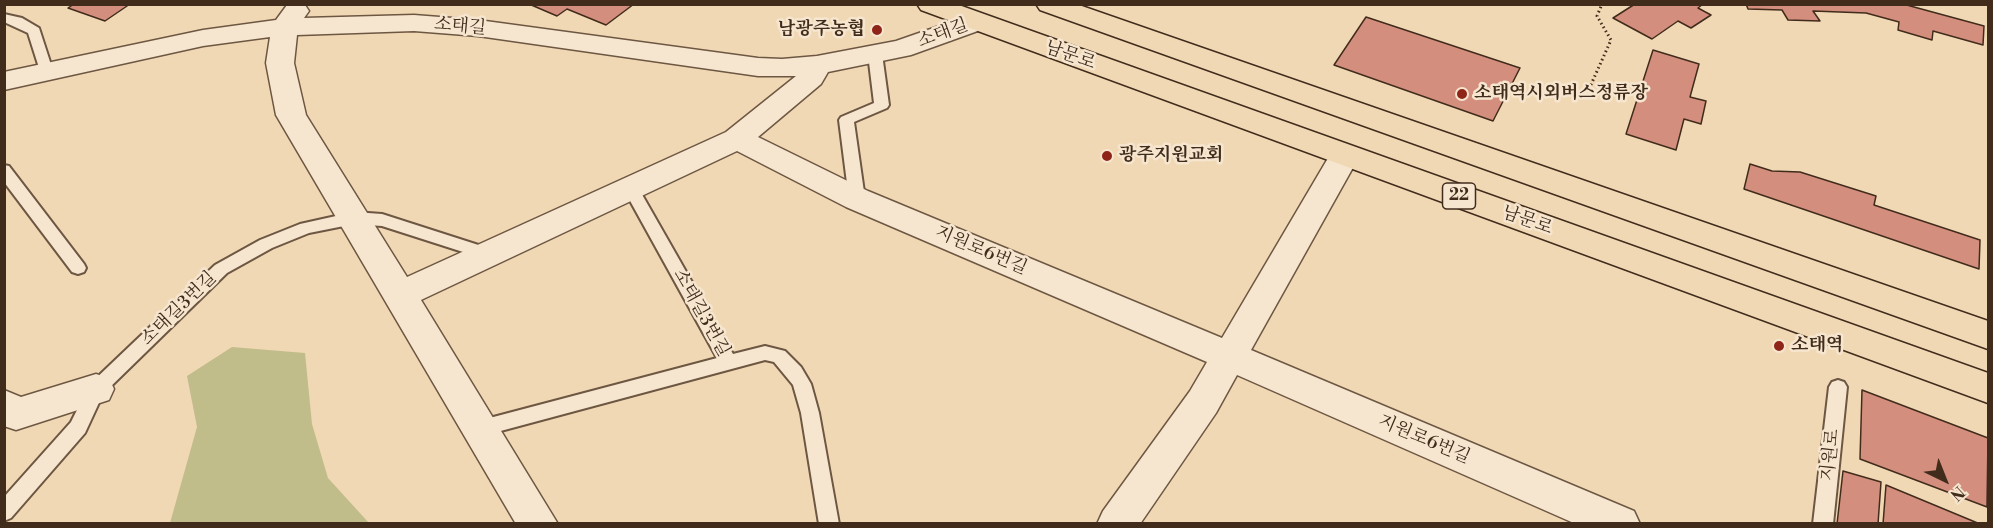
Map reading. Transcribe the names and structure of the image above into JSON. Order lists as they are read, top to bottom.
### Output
{
  "streets": {
    "main road": ["남문로", "22"],
    "street": ["소태길", "지원로6번길"],
    "lane": ["소태길3번길", "지원로"]
  },
  "crossings": [
    ["소태길", "남문로"]
  ],
  "places": [
    "남광주농협",
    "소태역시외버스정류장",
    "광주지원교회",
    "소태역"
  ],
  "north": "bottom right"
}
